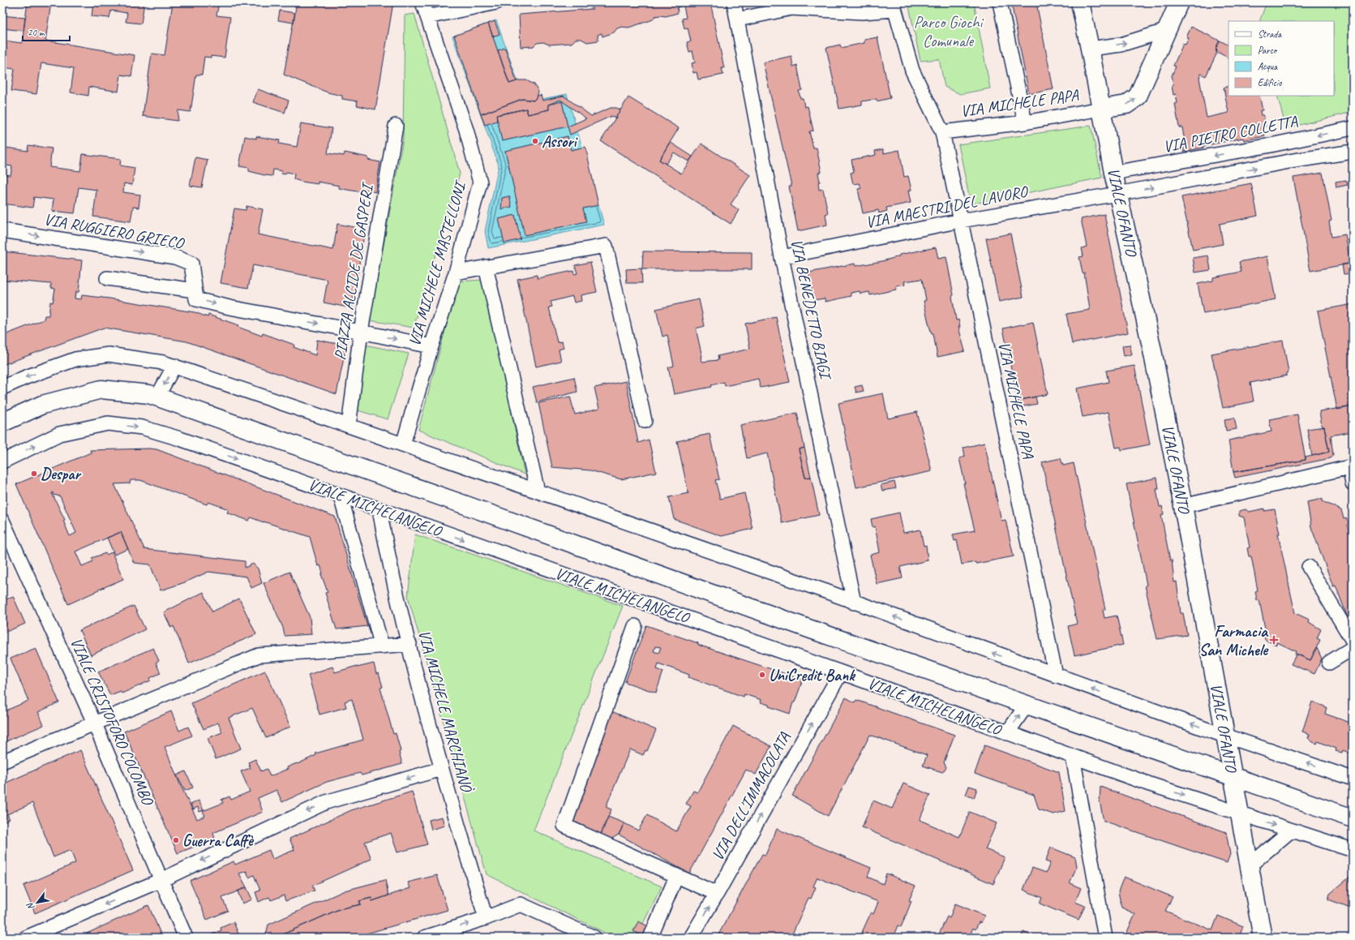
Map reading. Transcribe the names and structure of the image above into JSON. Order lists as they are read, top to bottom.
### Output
{
  "streets": {
    "street": [
      "VIA MICHELE PAPA",
      "VIA PIETRO COLLETTA",
      "VIA MAESTRI DEL LAVORO",
      "VIALE OFANTO",
      "VIA RUGGIERO GRIECO",
      "VIA MICHELE MASTELLONI",
      "PIAZZA ALCIDE DE GASPERI",
      "VIA BENEDETTO BIAGI",
      "VIALE MICHELANGELO",
      "VIA MICHELE MARCHIANÒ",
      "VIALE CRISTOFORO COLOMBO",
      "VIA DELL'IMMACOLATA"
    ]
  },
  "crossings": [
    ["VIA MICHELE PAPA", "VIA MAESTRI DEL LAVORO"],
    ["VIA MICHELE PAPA", "VIALE OFANTO"],
    ["VIA PIETRO COLLETTA", "VIALE OFANTO"],
    ["VIA MAESTRI DEL LAVORO", "VIALE OFANTO"],
    ["VIA MAESTRI DEL LAVORO", "VIA BENEDETTO BIAGI"],
    ["VIALE OFANTO", "VIALE MICHELANGELO"],
    ["VIALE MICHELANGELO", "VIA MICHELE MARCHIANÒ"],
    ["VIALE MICHELANGELO", "VIA DELL'IMMACOLATA"]
  ],
  "one_way": ["VIA DELL'IMMACOLATA"],
  "parks": ["Parco Giochi Comunale"],
  "places": {
    "other": [
      "Assori",
      "Despar",
      "UniCredit Bank",
      "Guerra Caffè"
    ],
    "health": ["Farmacia San Michele"]
  },
  "legend": [
    "Strada",
    "Parco",
    "Acqua",
    "Edificio"
  ],
  "scale_bar": "20 m",
  "north": "bottom left"
}
